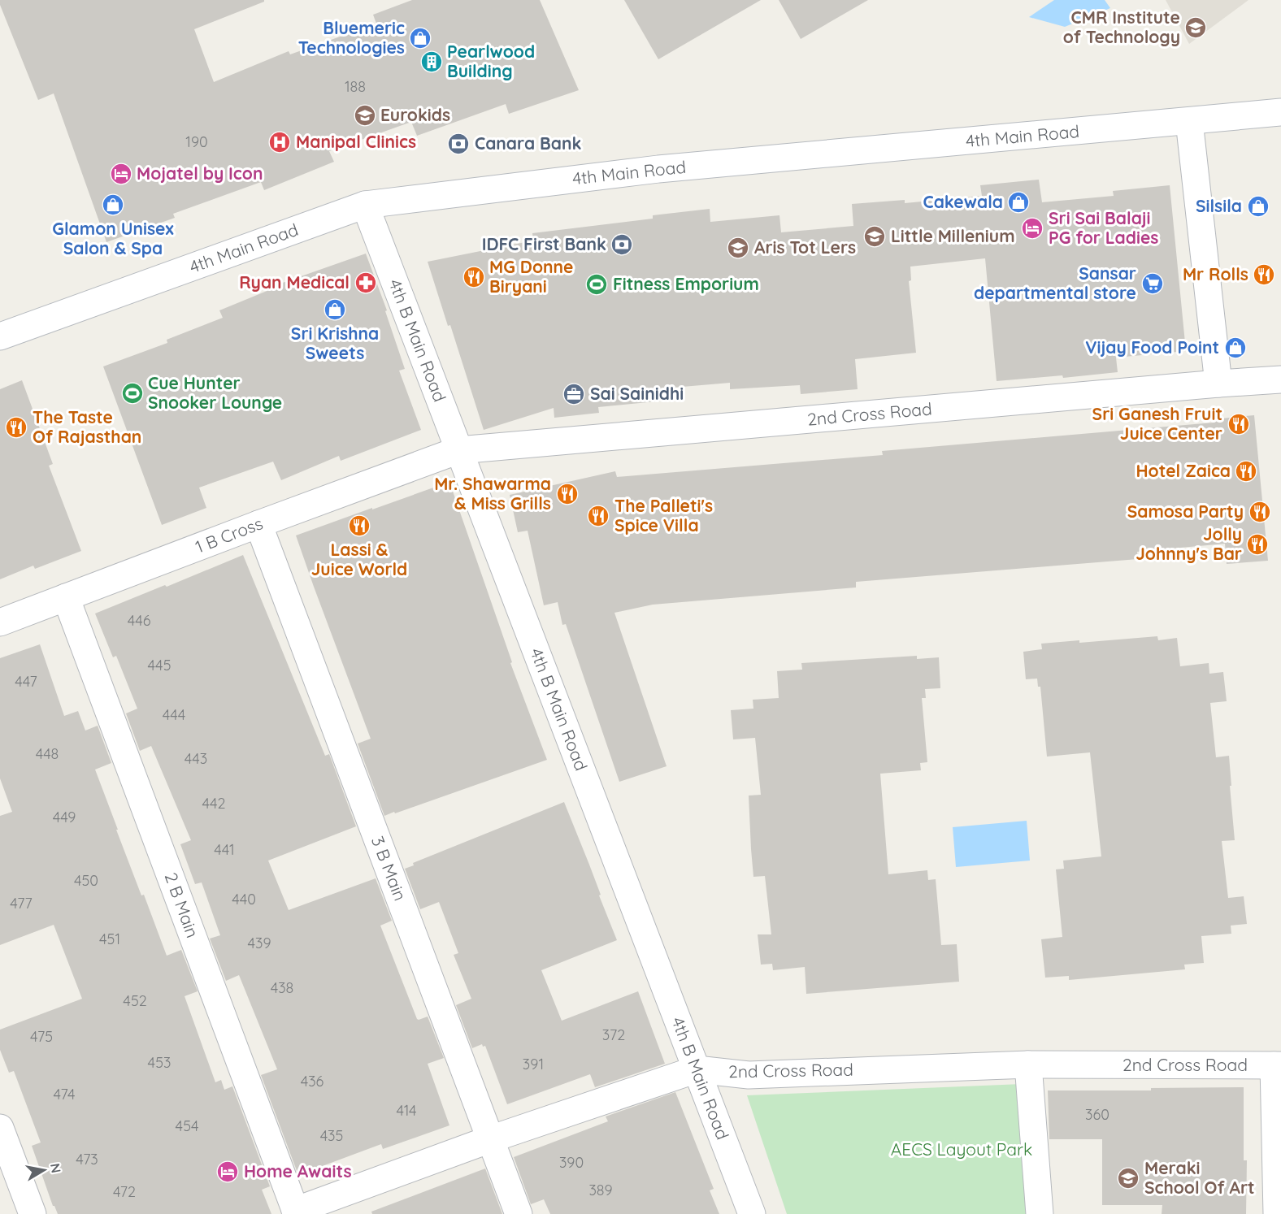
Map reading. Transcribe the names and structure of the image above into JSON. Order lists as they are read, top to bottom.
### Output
{
  "streets": {
    "street": [
      "4th Main Road",
      "4th B Main Road",
      "2nd Cross Road",
      "1 B Cross",
      "3 B Main",
      "2 B Main"
    ]
  },
  "crossings": [
    ["4th Main Road", "4th B Main Road"],
    ["4th B Main Road", "2nd Cross Road"],
    ["4th B Main Road", "1 B Cross"],
    ["2nd Cross Road", "1 B Cross"],
    ["2nd Cross Road", "3 B Main"],
    ["2nd Cross Road", "2 B Main"],
    ["1 B Cross", "3 B Main"],
    ["1 B Cross", "2 B Main"]
  ],
  "parks": ["AECS Layout Park"],
  "places": {
    "school or university": [
      "CMR Institute of Technology",
      "Eurokids",
      "Little Millenium",
      "Aris Tot Lers",
      "Meraki School Of Art"
    ],
    "shop": [
      "Bluemeric Technologies",
      "Cakewala",
      "Glamon Unisex Salon & Spa",
      "Silsila",
      "Sri Krishna Sweets",
      "Vijay Food Point"
    ],
    "building": ["Pearlwood Building"],
    "hospital": ["Manipal Clinics"],
    "bank": ["Canara Bank", "IDFC First Bank"],
    "hotel": ["Mojatel by Icon", "Sri Sai Balaji PG for Ladies", "Home Awaits"],
    "restaurant": [
      "Mr Rolls",
      "MG Donne Biryani",
      "Sri Ganesh Fruit Juice Center",
      "The Taste Of Rajasthan",
      "Hotel Zaica",
      "Mr. Shawarma & Miss Grills",
      "Samosa Party",
      "The Palleti's Spice Villa",
      "Lassi & Juice World",
      "Jolly Johnny's Bar"
    ],
    "pharmacy": ["Ryan Medical"],
    "supermarket": ["Sansar departmental store"],
    "sports": ["Fitness Emporium", "Cue Hunter Snooker Lounge"],
    "office": ["Sai Sainidhi"]
  },
  "house_numbers": [
    "188",
    "190",
    "446",
    "445",
    "447",
    "444",
    "448",
    "443",
    "442",
    "449",
    "441",
    "450",
    "440",
    "477",
    "451",
    "439",
    "438",
    "452",
    "372",
    "475",
    "453",
    "391",
    "436",
    "474",
    "414",
    "360",
    "454",
    "435",
    "473",
    "390",
    "389",
    "472"
  ],
  "north": "right"
}
